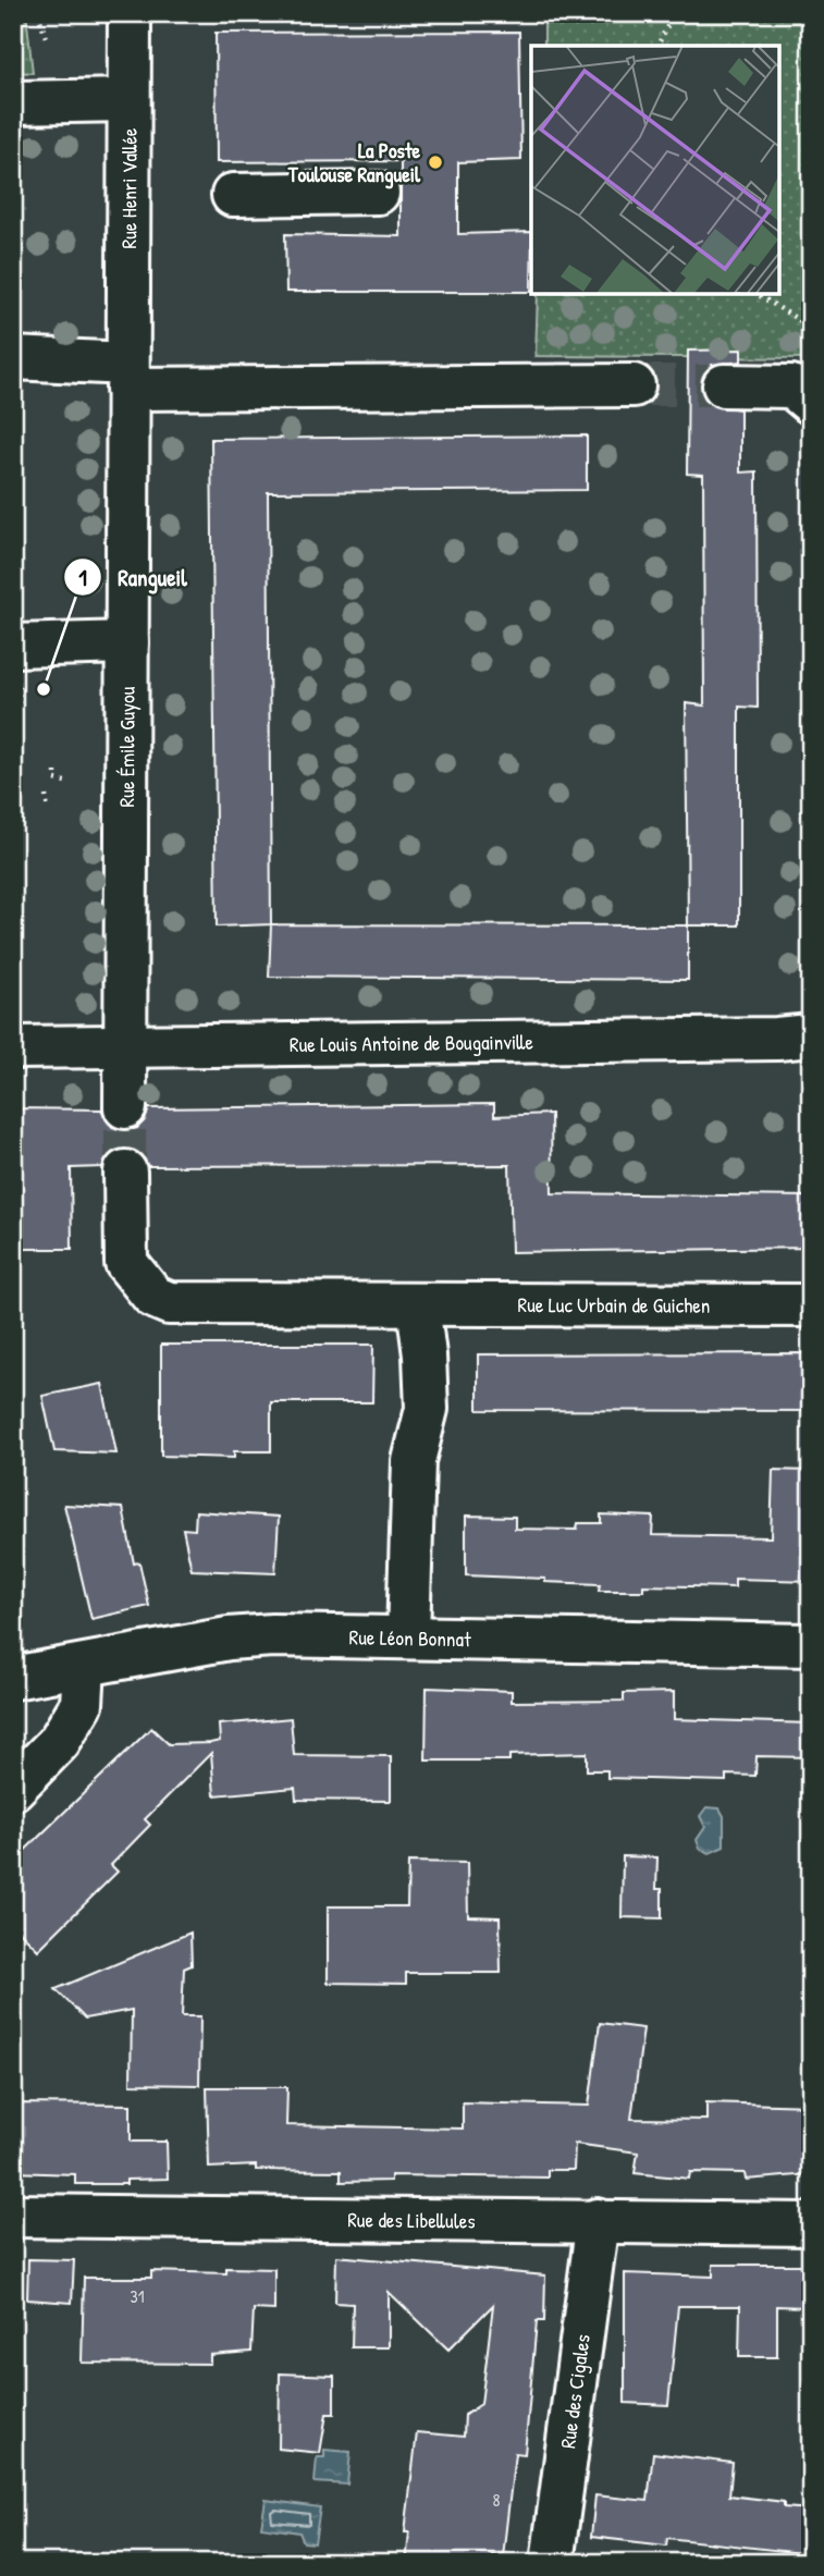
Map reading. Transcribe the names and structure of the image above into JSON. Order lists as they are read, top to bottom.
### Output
{
  "streets": {
    "street": [
      "Rue Henri Vallée",
      "Rue Émile Guyou",
      "Rue Louis Antoine de Bougainville",
      "Rue Luc Urbain de Guichen",
      "Rue Léon Bonnat",
      "Rue des Libellules",
      "Rue des Cigales"
    ]
  },
  "crossings": [
    ["Rue Henri Vallée", "Rue Émile Guyou"],
    ["Rue Émile Guyou", "Rue Louis Antoine de Bougainville"],
    ["Rue des Libellules", "Rue des Cigales"]
  ],
  "places": ["La Poste Toulouse Rangueil", "Rangueil"],
  "house_numbers": ["31", "8"]
}
